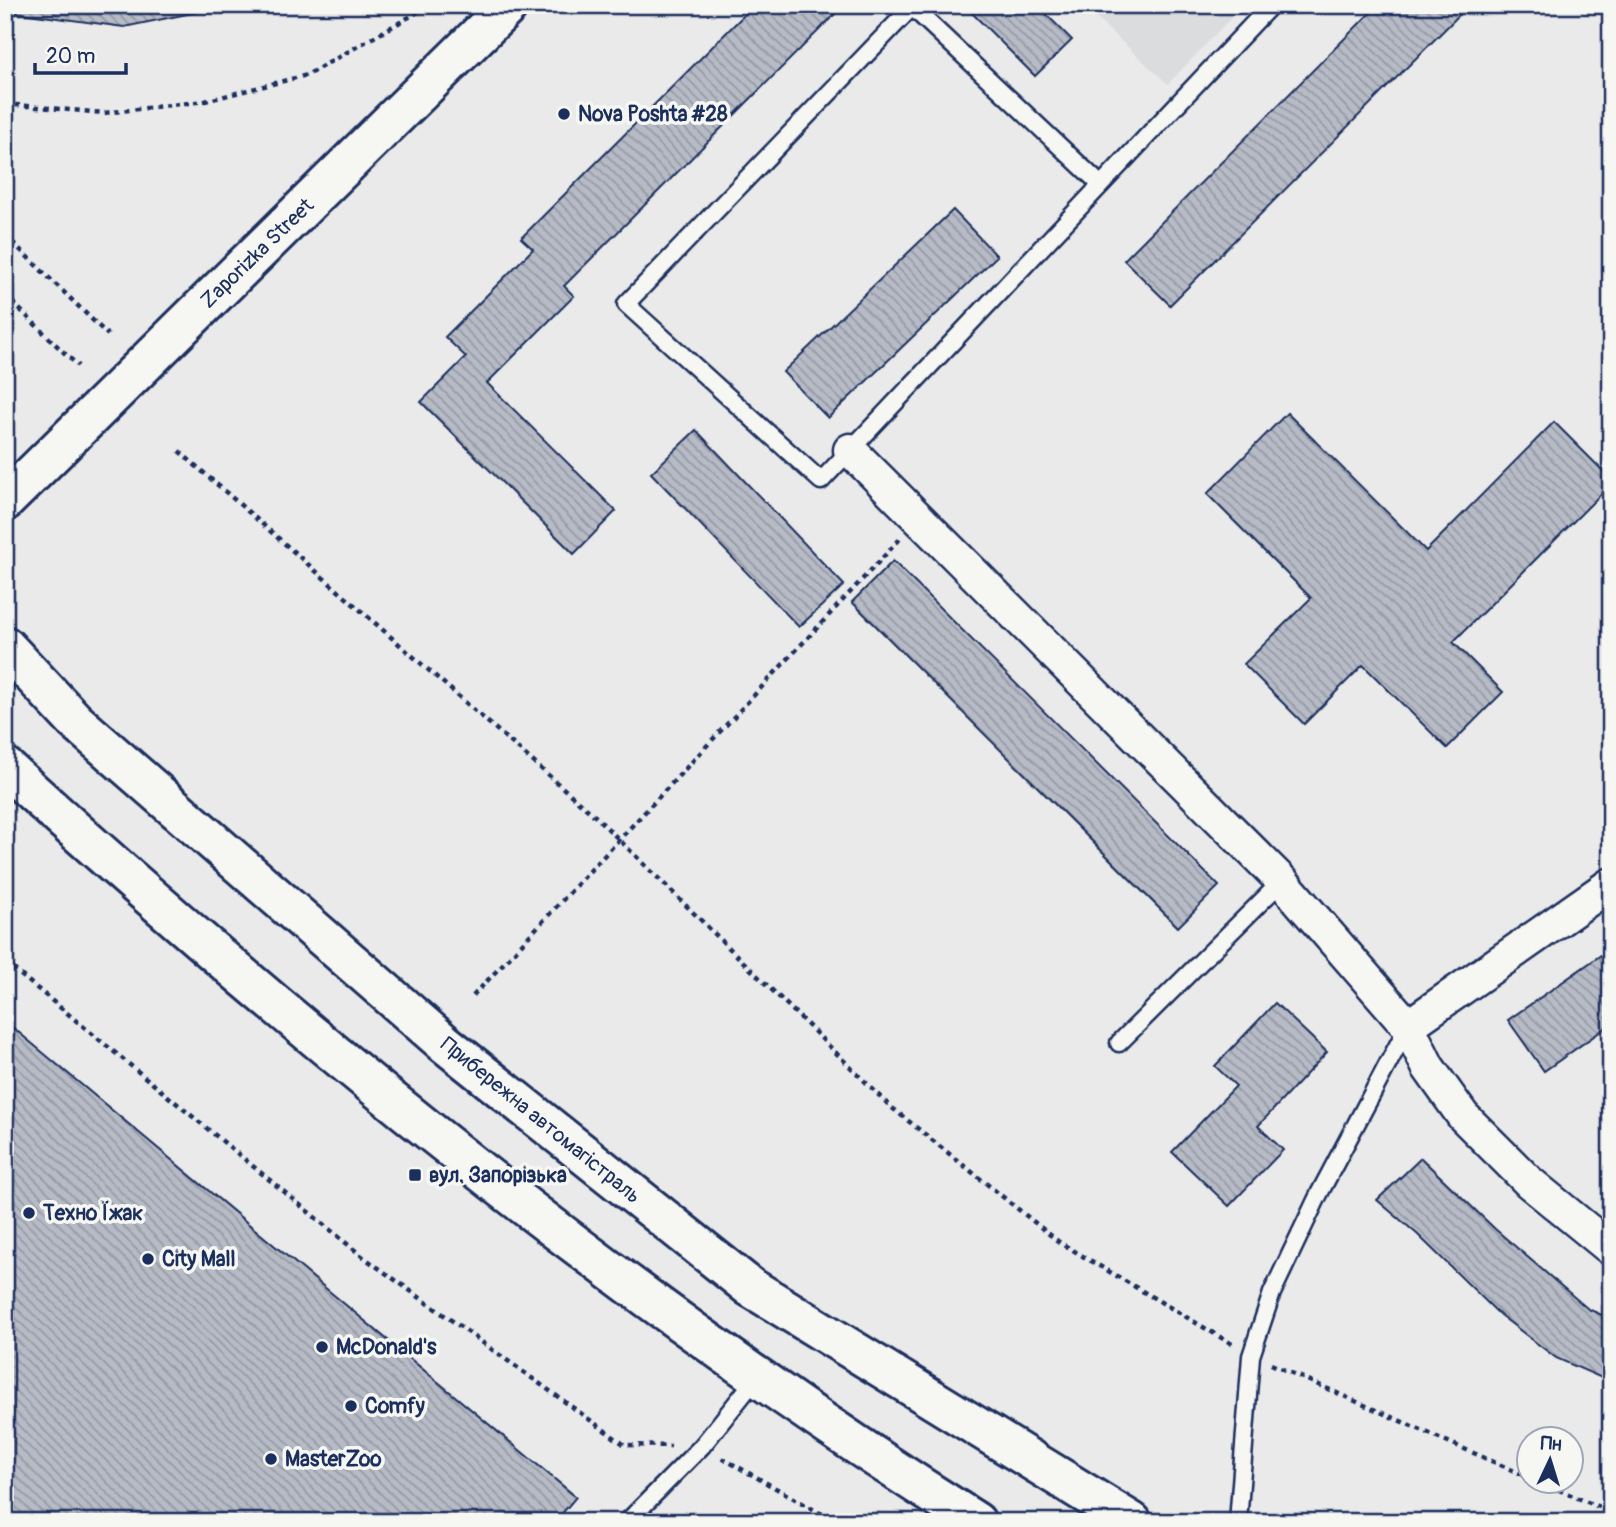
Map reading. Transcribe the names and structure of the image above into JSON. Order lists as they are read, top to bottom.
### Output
{
  "streets": {
    "main road": ["Zaporizka Street", "Прибережна автомагістраль"]
  },
  "places": {
    "other": [
      "Nova Poshta #28",
      "Техно Їжак",
      "City Mall",
      "McDonald's",
      "Comfy",
      "MasterZoo"
    ],
    "transit": ["вул. Запорізька"]
  },
  "scale_bar": "20 m",
  "north": "top"
}
